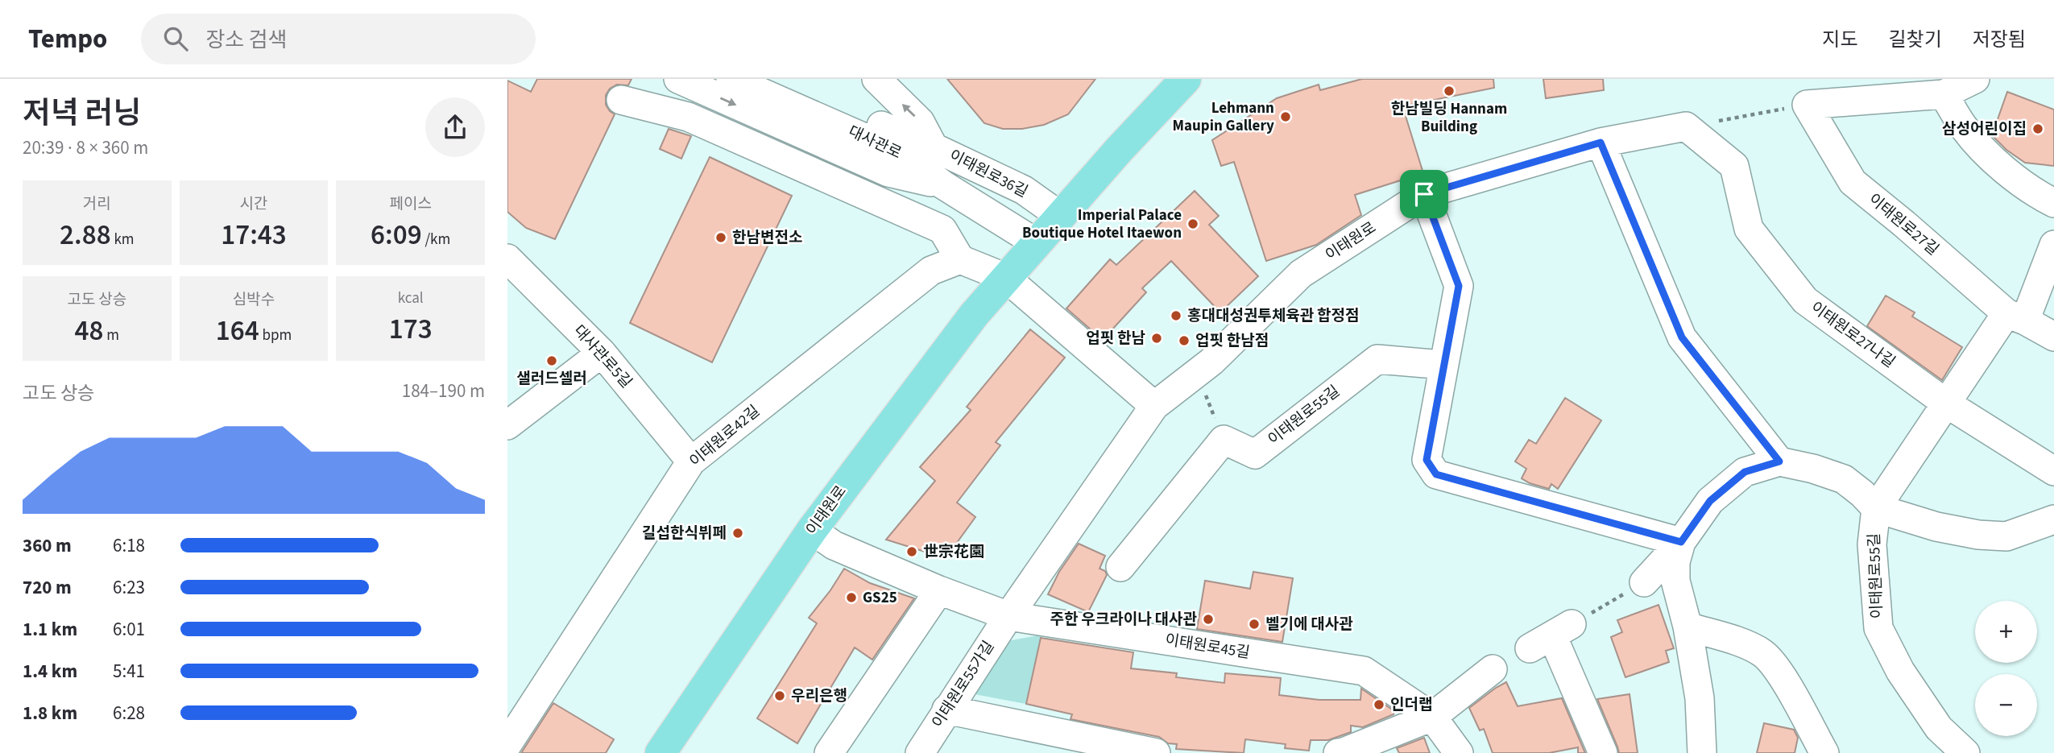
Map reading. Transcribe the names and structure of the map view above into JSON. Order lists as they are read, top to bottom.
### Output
{
  "streets": {
    "main road": ["이태원로"],
    "street": [
      "대사관로",
      "이태원로36길",
      "이태원로27길",
      "이태원로27나길",
      "대사관로5길",
      "이태원로55길",
      "이태원로42길",
      "이태원로45길",
      "이태원로55가길"
    ]
  },
  "crossings": [
    ["대사관로", "이태원로"],
    ["이태원로36길", "이태원로"],
    ["이태원로", "이태원로27나길"],
    ["이태원로", "이태원로45길"],
    ["이태원로", "이태원로55가길"],
    ["대사관로5길", "이태원로42길"],
    ["이태원로45길", "이태원로55가길"]
  ],
  "one_way": ["이태원로36길"],
  "places": [
    "한남빌딩 Hannam Building",
    "Lehmann Maupin Gallery",
    "삼성어린이집",
    "Imperial Palace Boutique Hotel Itaewon",
    "한남변전소",
    "홍대대성권투체육관 합정점",
    "업핏 한남",
    "업핏 한남점",
    "샐러드셀러",
    "길섭한식뷔페",
    "世宗花園",
    "GS25",
    "주한 우크라이나 대사관",
    "벨기에 대사관",
    "우리은행",
    "인더랩"
  ],
  "page": {
    "header": "Tempo",
    "search": "장소 검색",
    "nav": ["지도", "길찾기", "저장됨"],
    "heading": ["저녁 러닝", "20:39 · 8 × 360 m"],
    "stats": [
      ["거리", "2.88 km"],
      ["시간", "17:43"],
      ["페이스", "6:09 /km"],
      ["고도 상승", "48 m"],
      ["심박수", "164 bpm"],
      ["kcal", "173"]
    ],
    "chart": ["고도 상승", "184–190 m"],
    "list": [
      {
        "name": "360 m",
        "note": "6:18"
      },
      {
        "name": "720 m",
        "note": "6:23"
      },
      {
        "name": "1.1 km",
        "note": "6:01"
      },
      {
        "name": "1.4 km",
        "note": "5:41"
      },
      {
        "name": "1.8 km",
        "note": "6:28"
      }
    ],
    "map_buttons": ["+", "−"]
  }
}
